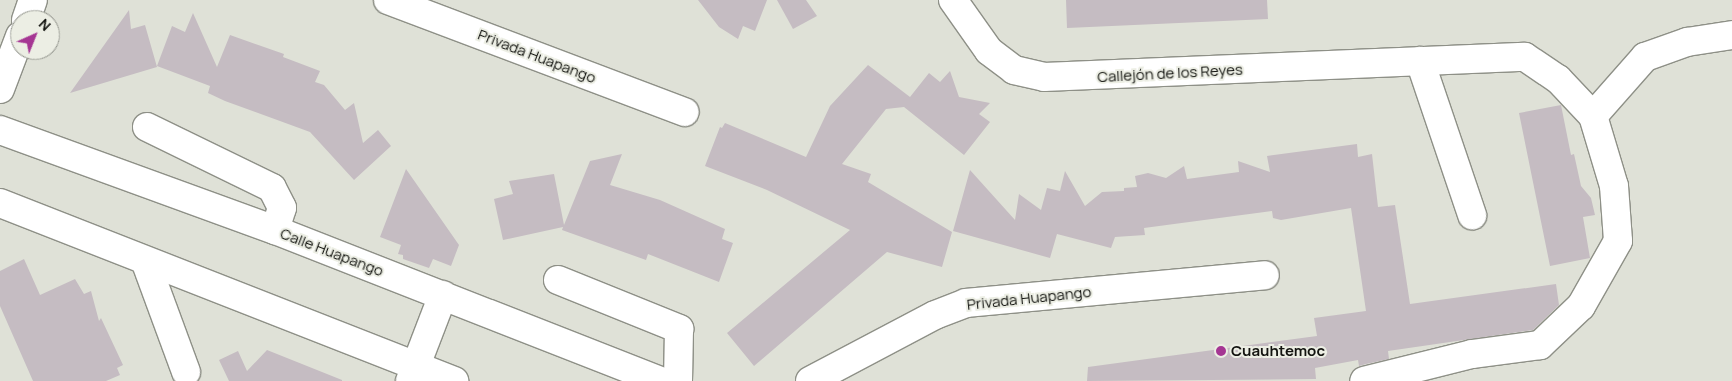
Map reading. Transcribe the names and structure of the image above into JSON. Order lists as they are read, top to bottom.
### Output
{
  "streets": {
    "street": ["Privada Huapango", "Callejón de los Reyes", "Calle Huapango"]
  },
  "places": ["Cuauhtemoc"],
  "north": "top right"
}
